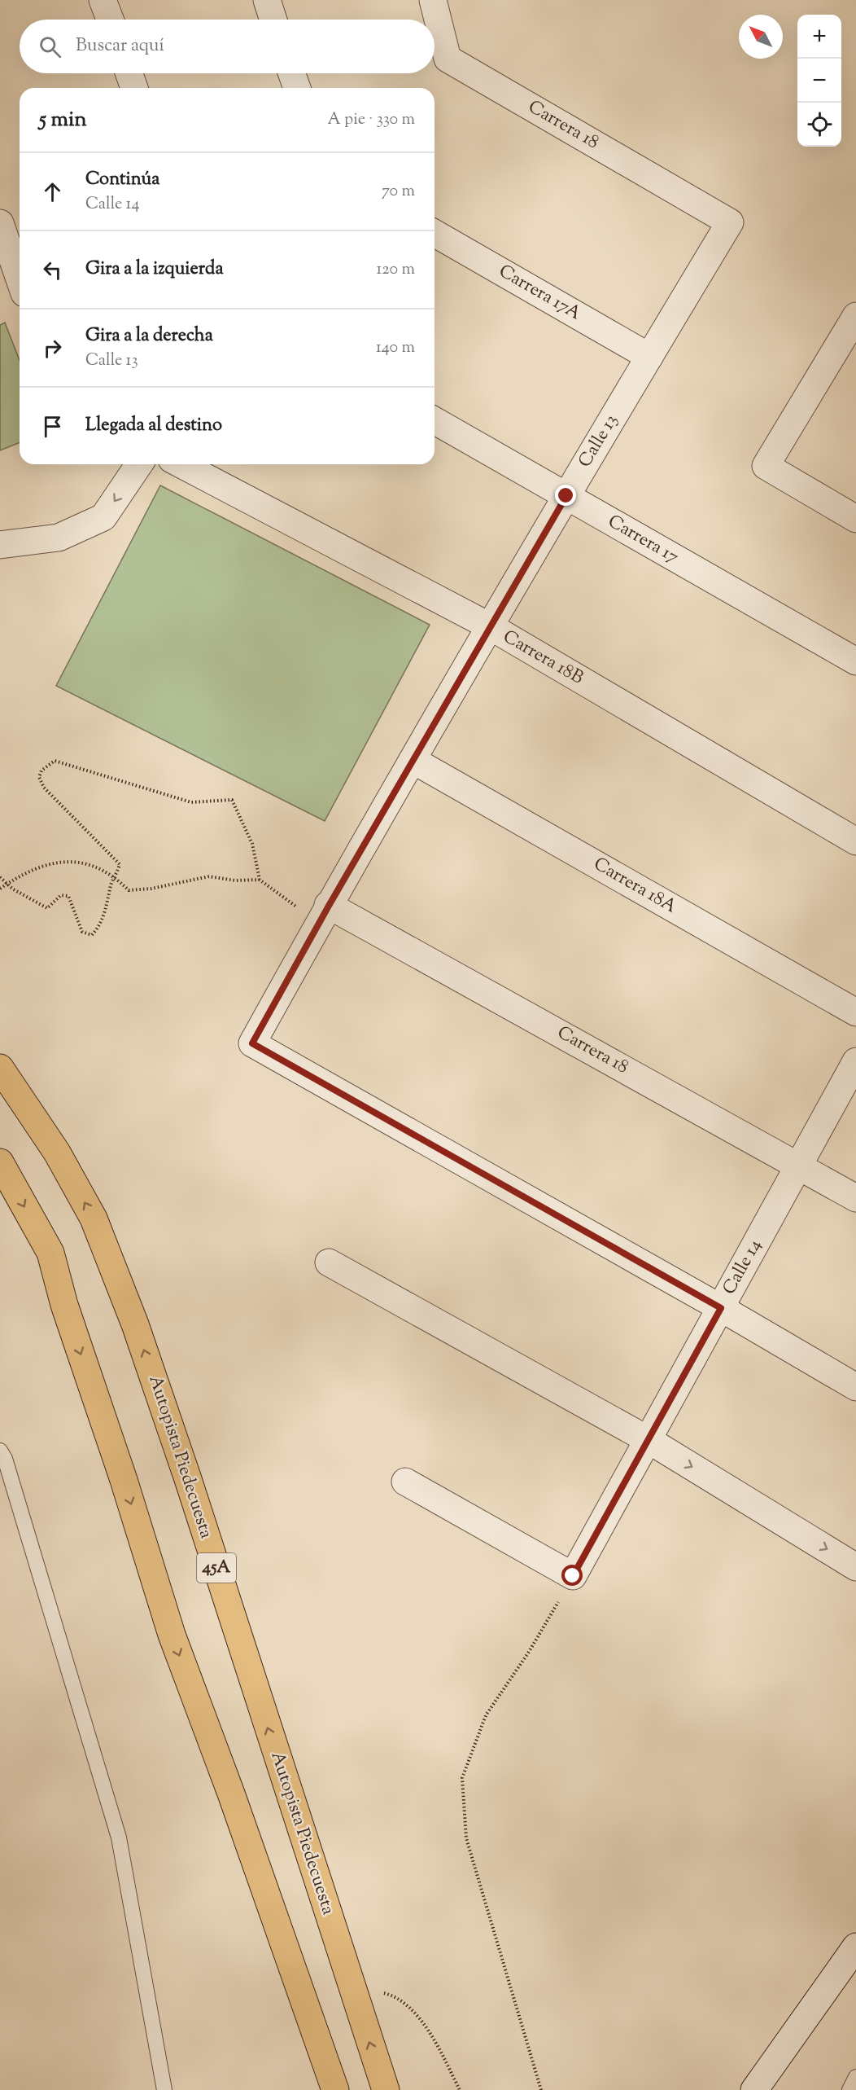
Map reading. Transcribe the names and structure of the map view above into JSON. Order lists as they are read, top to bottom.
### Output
{
  "streets": {
    "highway": ["Autopista Piedecuesta", "45A"],
    "street": [
      "Carrera 18",
      "Carrera 17A",
      "Calle 13",
      "Carrera 17",
      "Carrera 18B",
      "Carrera 18A",
      "Calle 14"
    ]
  },
  "crossings": [
    ["Carrera 18", "Calle 13"],
    ["Carrera 18", "Calle 14"],
    ["Carrera 17A", "Calle 13"],
    ["Calle 13", "Carrera 17"],
    ["Calle 13", "Carrera 18B"],
    ["Calle 13", "Carrera 18A"],
    ["Calle 13", "Calle 14"]
  ],
  "north": "top left",
  "page": {
    "map_buttons": ["+", "−"],
    "search": "Buscar aquí",
    "heading": ["5 min", "A pie · 330 m"],
    "list": [
      ["Continúa", "Calle 14", "70 m"],
      ["Gira a la izquierda", "120 m"],
      ["Gira a la derecha", "Calle 13", "140 m"],
      "Llegada al destino"
    ]
  }
}
